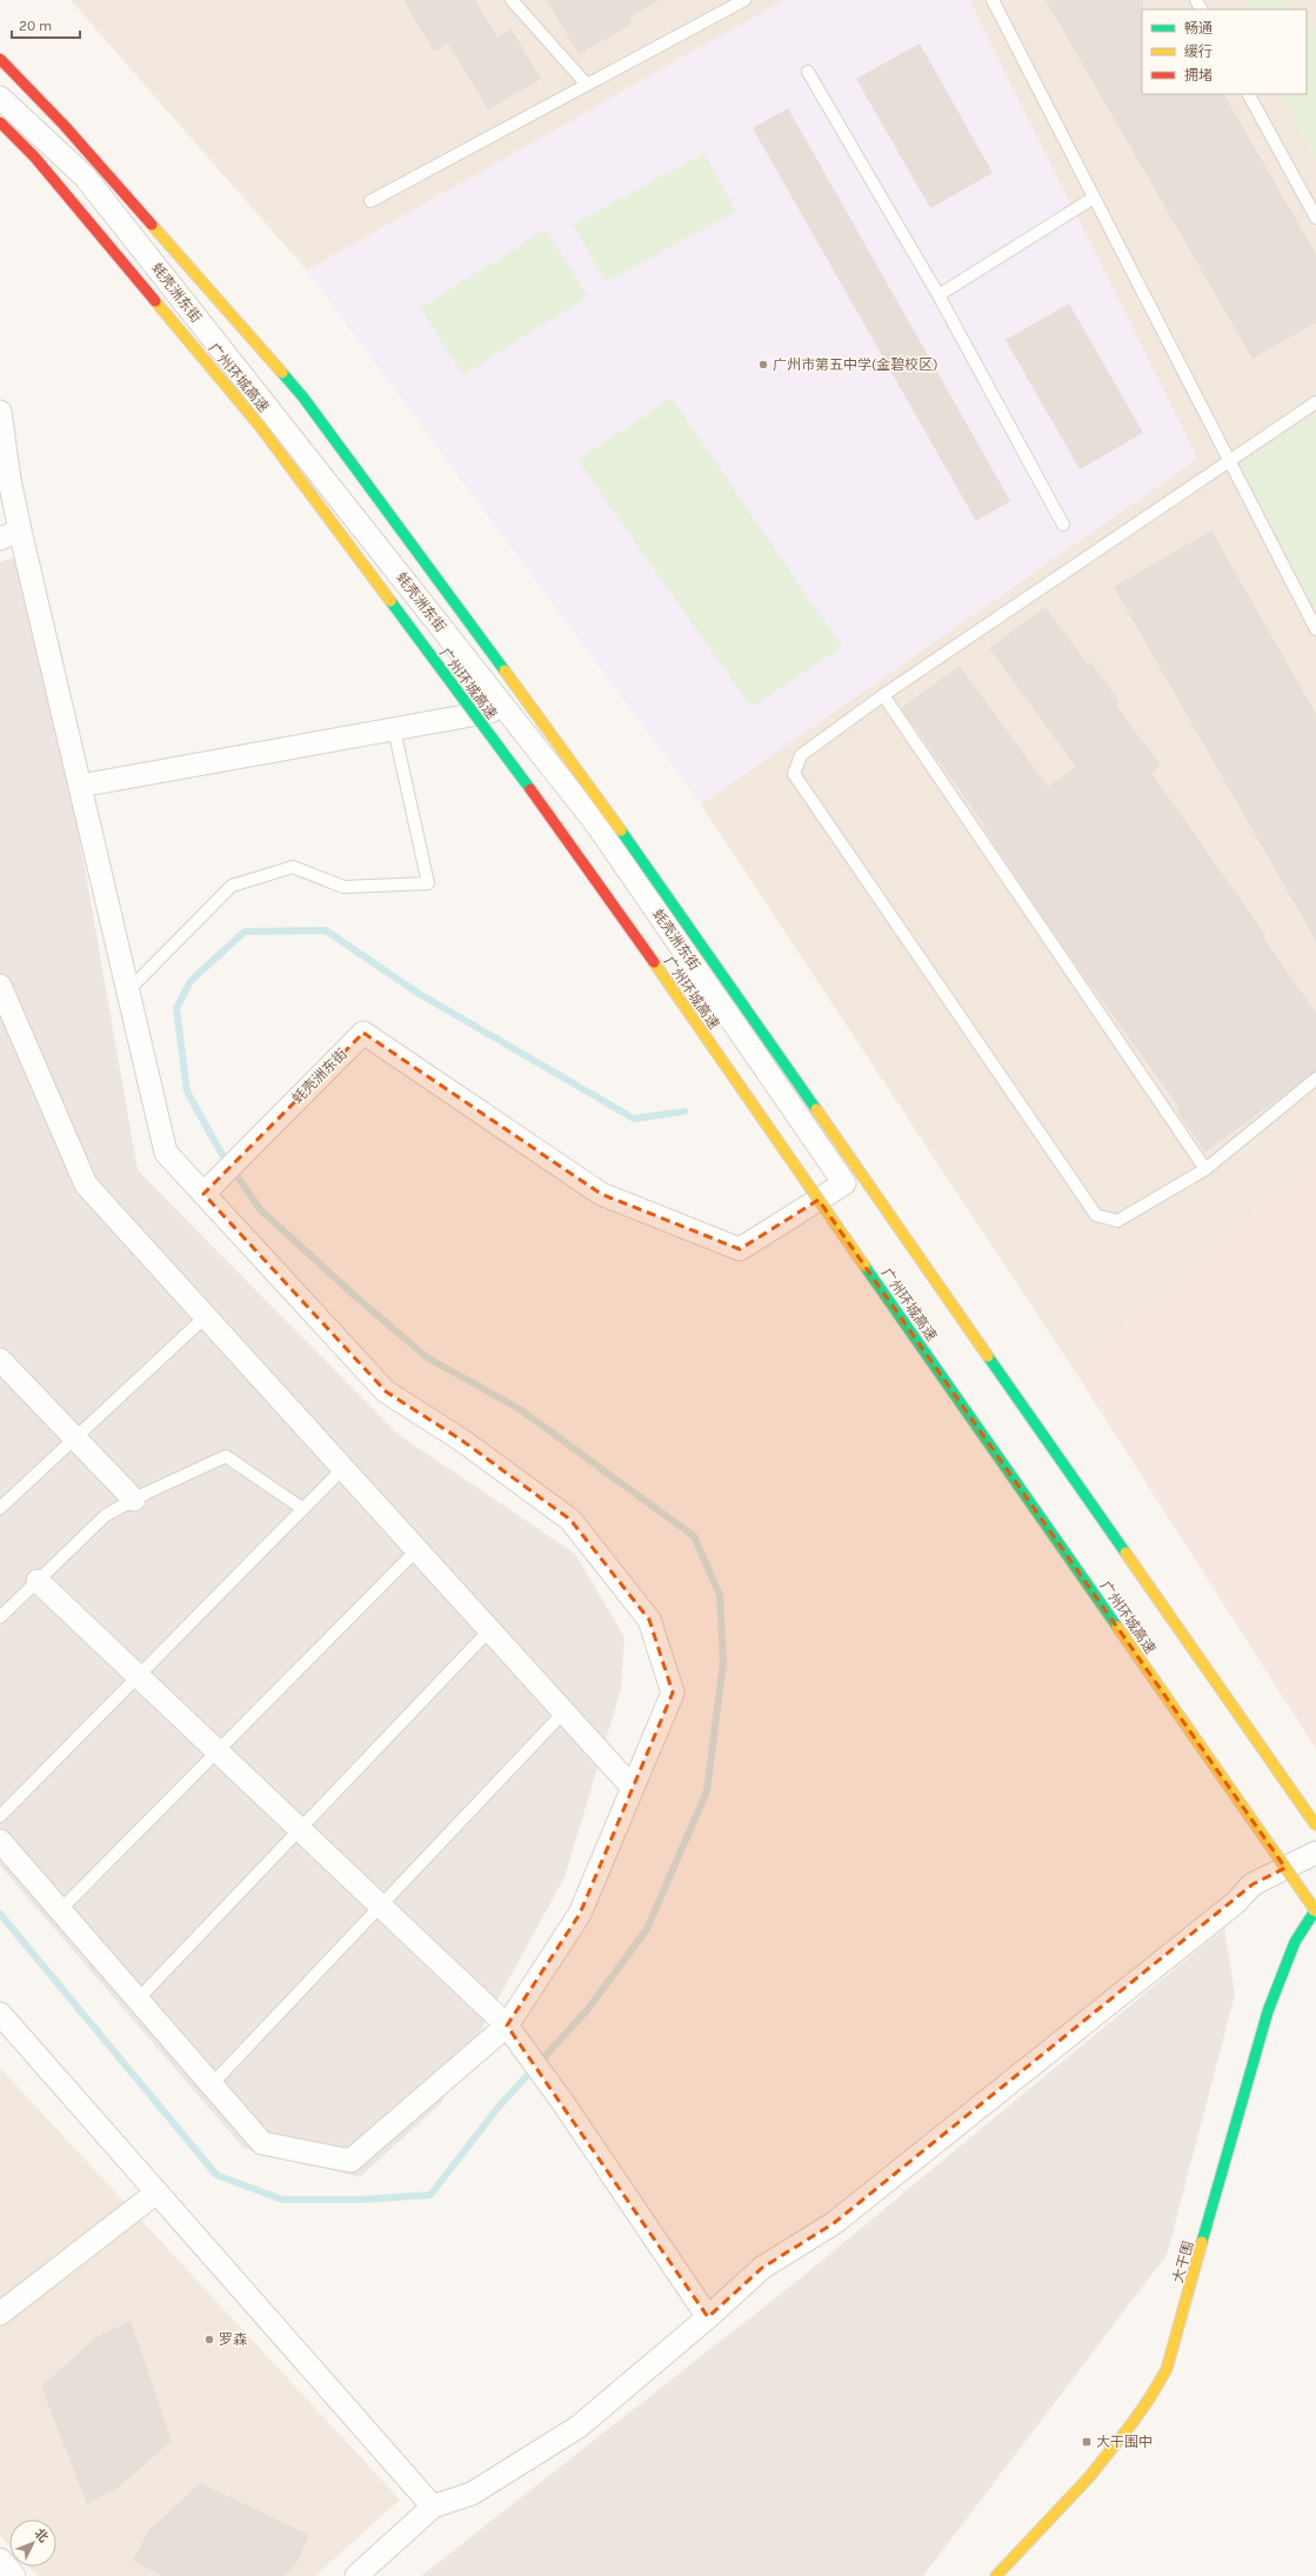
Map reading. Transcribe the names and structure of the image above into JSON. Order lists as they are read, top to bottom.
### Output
{
  "streets": {
    "main road": ["广州环城高速", "大干围"],
    "street": ["蚝壳洲东街"]
  },
  "crossings": [
    ["广州环城高速", "大干围"]
  ],
  "places": {
    "other": ["广州市第五中学(金碧校区)", "罗森"],
    "transit": ["大干围中"]
  },
  "legend": ["畅通", "缓行", "拥堵"],
  "scale_bar": "20 m",
  "north": "top right"
}
